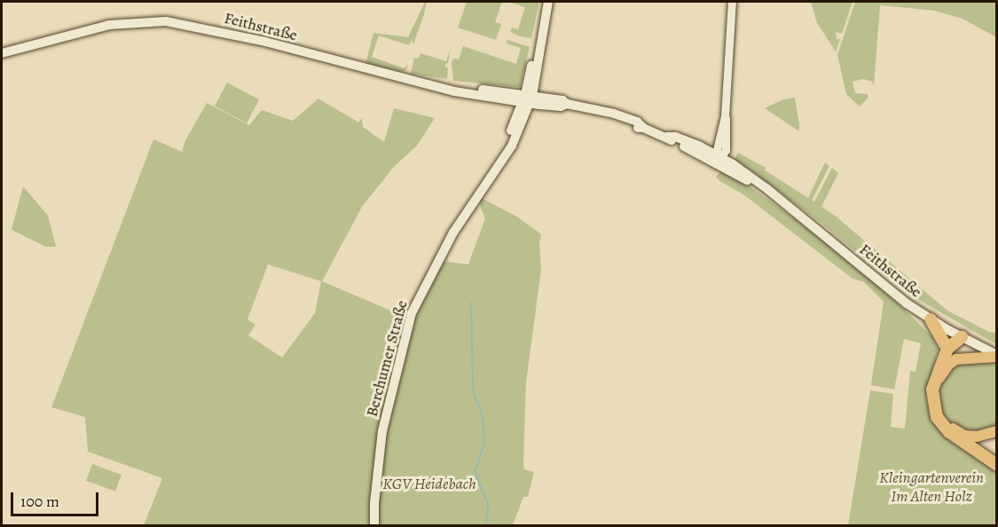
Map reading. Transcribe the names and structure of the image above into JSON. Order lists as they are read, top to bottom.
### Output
{
  "streets": {
    "main road": ["Feithstraße", "Berchumer Straße"]
  },
  "crossings": [
    ["Feithstraße", "Berchumer Straße"]
  ],
  "parks": ["Kleingartenverein Im Alten Holz", "KGV Heidebach"],
  "scale_bar": "100 m"
}
